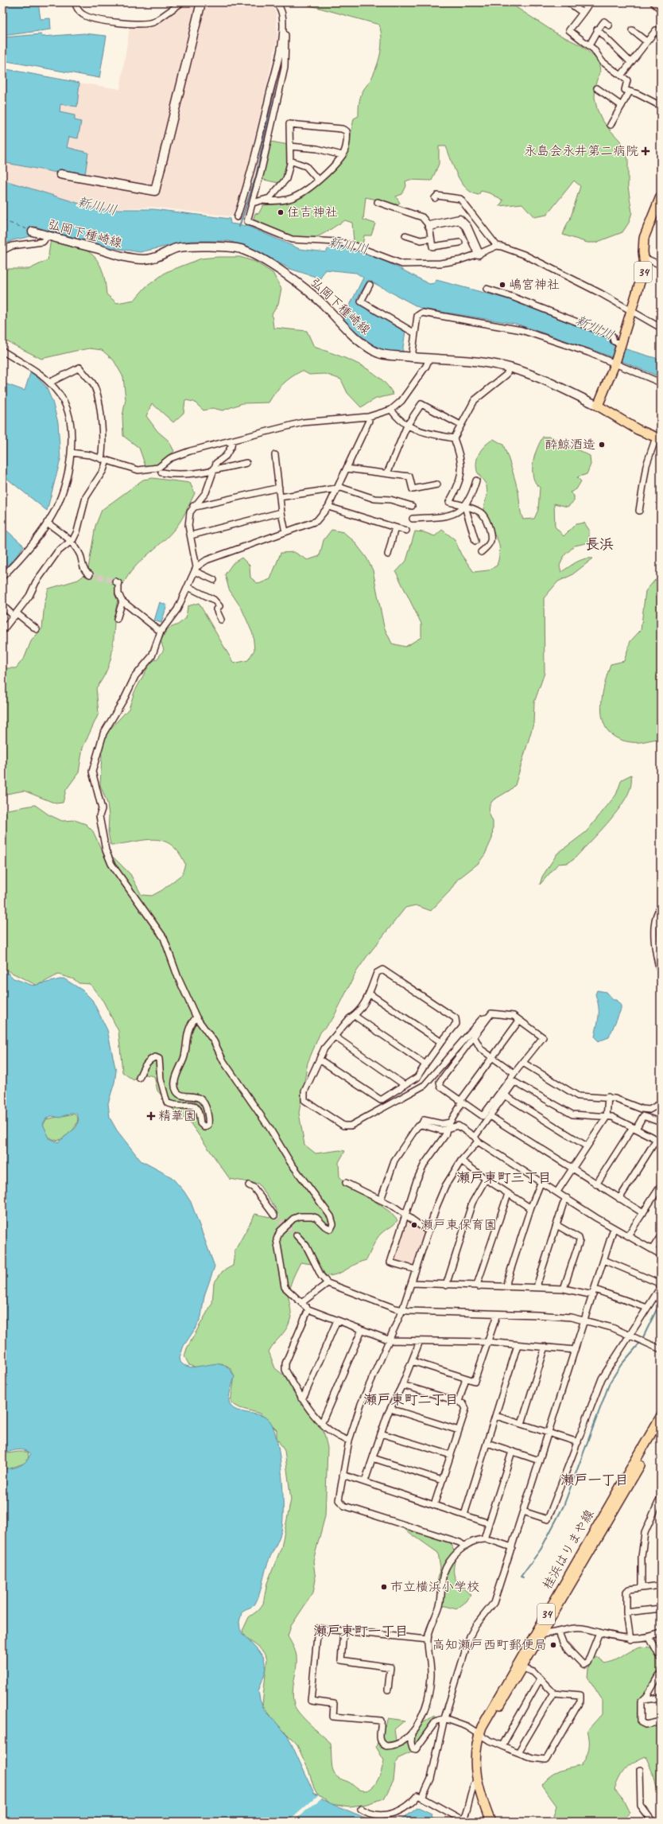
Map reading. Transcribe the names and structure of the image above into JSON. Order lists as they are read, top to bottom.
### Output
{
  "streets": {
    "main road": ["弘岡下種崎線", "34", "桂浜はりまや線"]
  },
  "crossings": [
    ["弘岡下種崎線", "34"]
  ],
  "districts": [
    "長浜",
    "瀬戸東町三丁目",
    "瀬戸東町二丁目",
    "瀬戸一丁目",
    "瀬戸東町一丁目"
  ],
  "water": ["新川川"],
  "places": {
    "health": ["永島会永井第二病院", "精華園"],
    "other": [
      "住吉神社",
      "嶋宮神社",
      "酔鯨酒造",
      "瀬戸東保育園",
      "市立横浜小学校",
      "高知瀬戸西町郵便局"
    ]
  }
}
